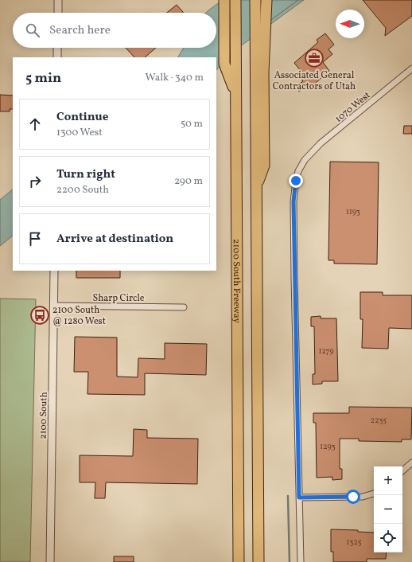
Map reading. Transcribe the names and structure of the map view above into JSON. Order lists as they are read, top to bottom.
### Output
{
  "streets": {
    "highway": ["2100 South Freeway"],
    "street": ["1070 West", "Sharp Circle", "2100 South"]
  },
  "crossings": [
    ["Sharp Circle", "2100 South"]
  ],
  "places": {
    "office": ["Associated General Contractors of Utah"],
    "bus stop": ["2100 South @ 1280 West"]
  },
  "house_numbers": [
    "1193",
    "1279",
    "2235",
    "1293",
    "1325"
  ],
  "north": "left",
  "page": {
    "search": "Search here",
    "heading": ["5 min", "Walk · 340 m"],
    "list": [
      ["Continue", "1300 West", "50 m"],
      ["Turn right", "2200 South", "290 m"],
      "Arrive at destination"
    ],
    "map_buttons": ["+", "−"]
  }
}
